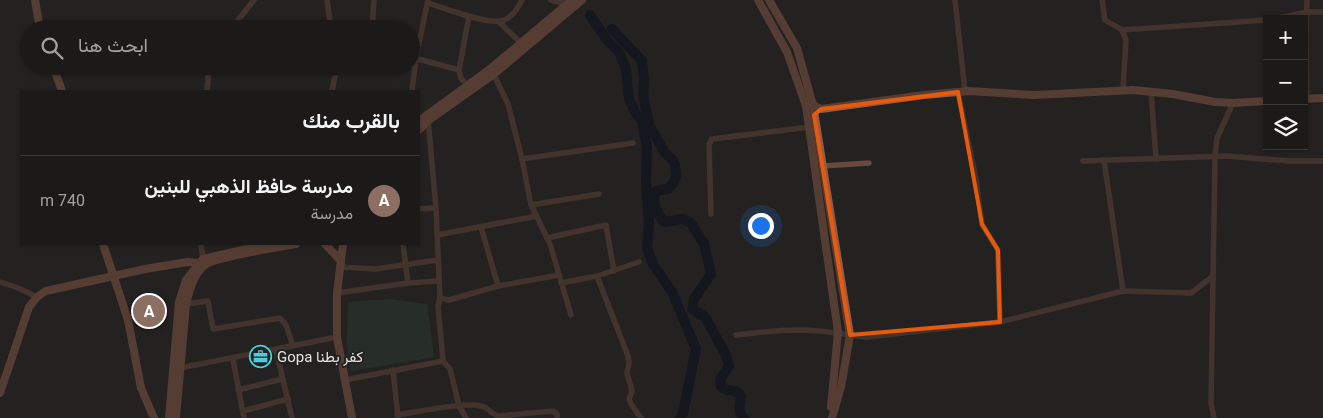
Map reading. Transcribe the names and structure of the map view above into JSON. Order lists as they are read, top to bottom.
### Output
{
  "places": {
    "office": ["Gopa كفر بطنا"]
  },
  "page": {
    "map_buttons": ["+", "−"],
    "search": "ابحث هنا",
    "heading": "بالقرب منك",
    "list": [
      {
        "mark": "A",
        "name": "مدرسة حافظ الذهبي للبنين",
        "note": "مدرسة",
        "value": "740 m"
      }
    ],
    "pins": "A"
  }
}
